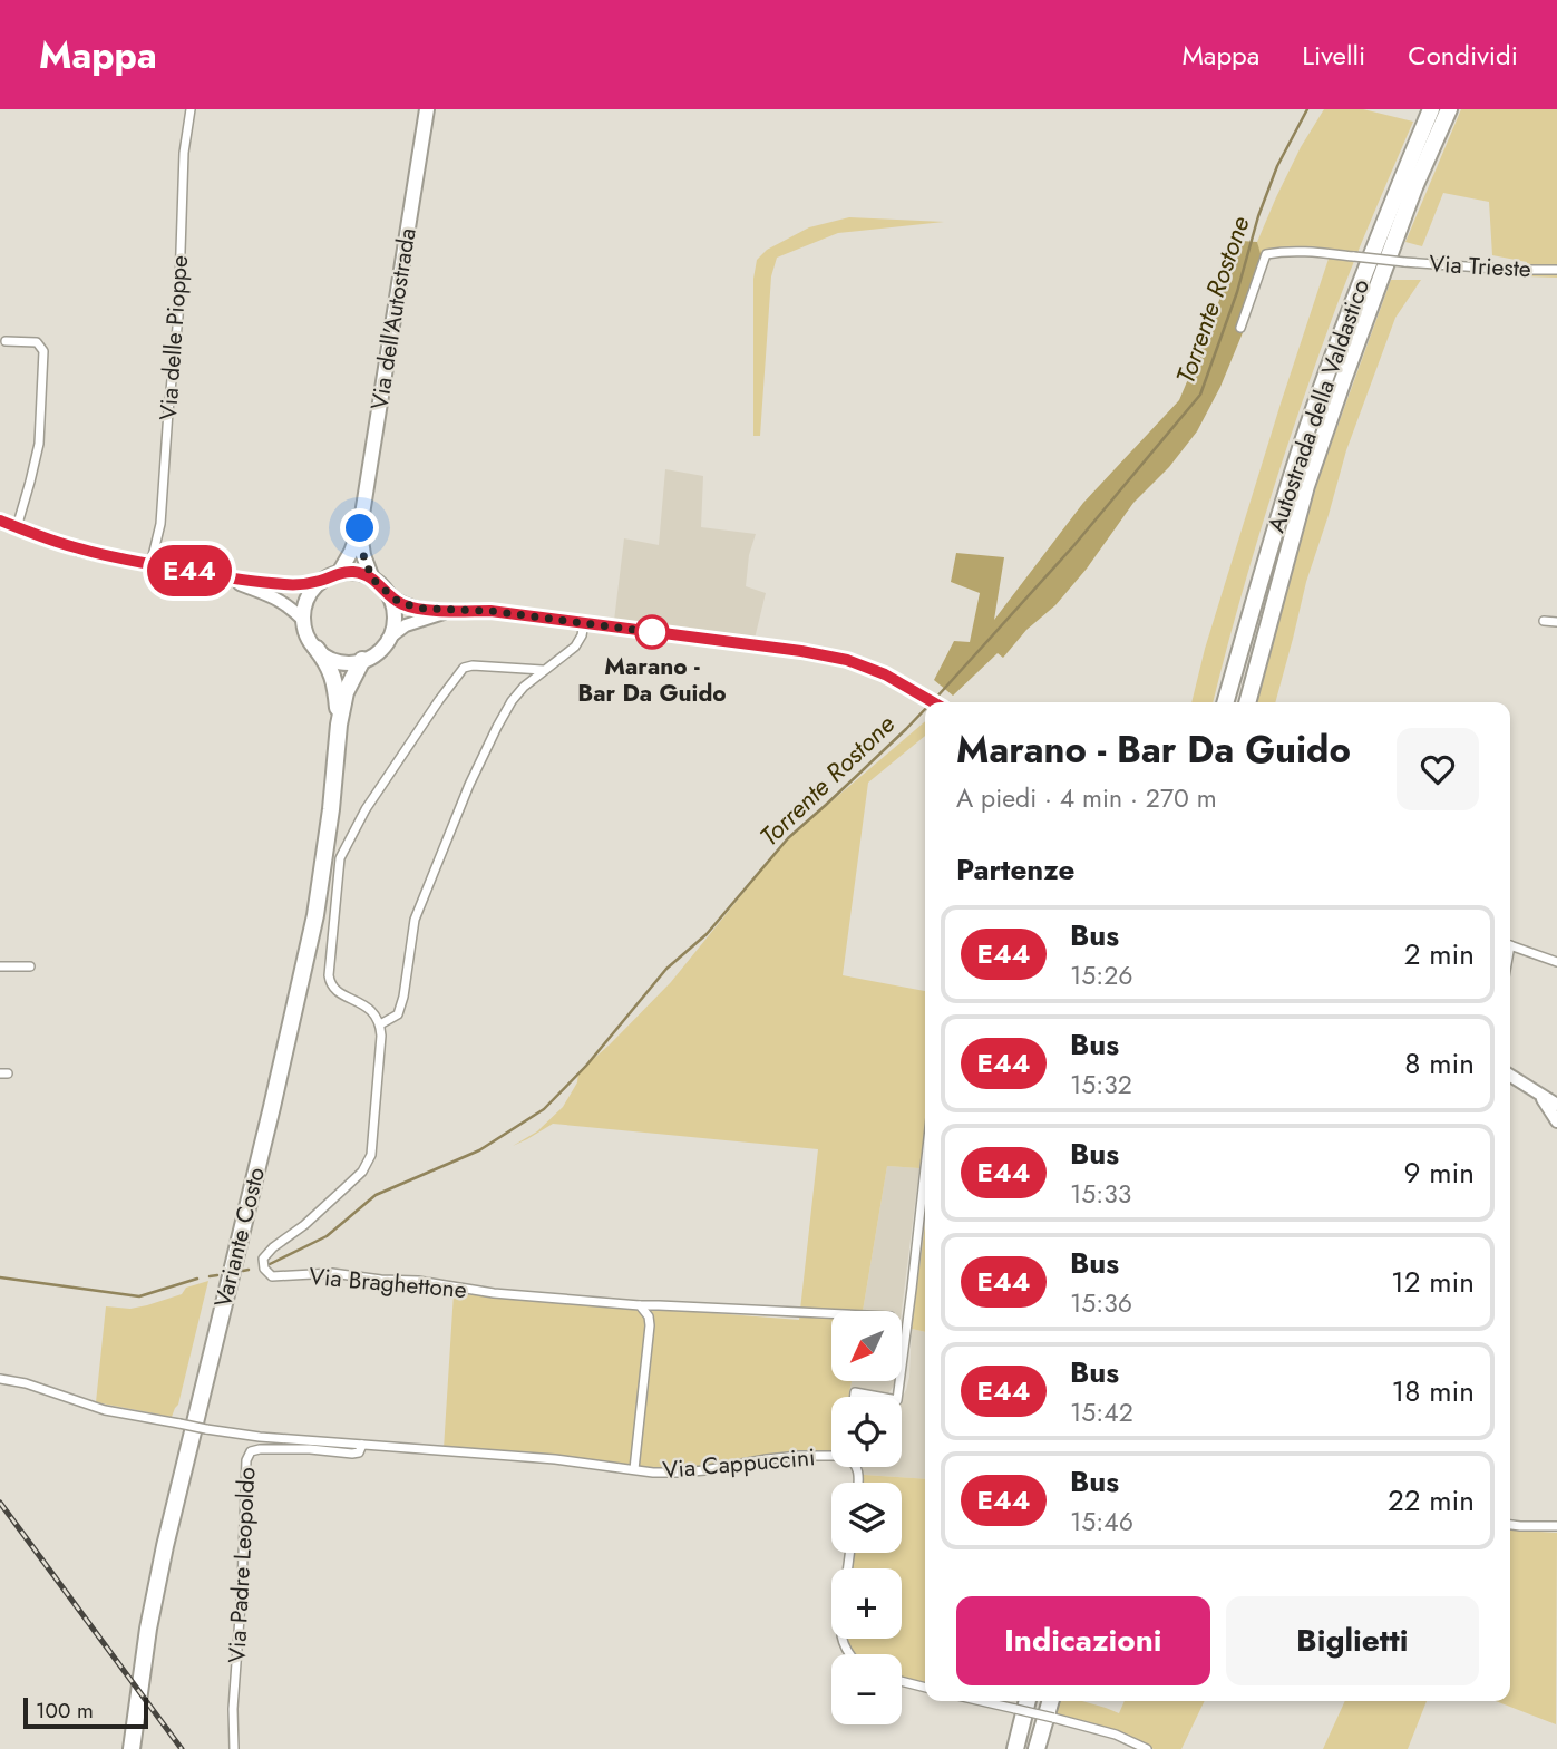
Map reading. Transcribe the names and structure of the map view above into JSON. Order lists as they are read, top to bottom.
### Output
{
  "streets": {
    "highway": ["Autostrada della Valdastico", "Variante Costo"],
    "main road": ["Via dell'Autostrada"],
    "street": [
      "Via Trieste",
      "Via delle Pioppe",
      "Via Braghettone",
      "Via Cappuccini",
      "Via Padre Leopoldo"
    ]
  },
  "crossings": [
    ["Via Cappuccini", "Via Padre Leopoldo"]
  ],
  "water": ["Torrente Rostone"],
  "places": ["Marano - Bar Da Guido"],
  "lines": ["bus line E44"],
  "scale_bar": "100 m",
  "north": "bottom left",
  "page": {
    "header": "Mappa",
    "nav": ["Mappa", "Livelli", "Condividi"],
    "on_map": "E44",
    "heading": [
      ["Marano - Bar Da Guido", "A piedi · 4 min · 270 m"],
      "Partenze"
    ],
    "list": [
      {
        "mark": "E44",
        "name": "Bus",
        "note": "15:26",
        "value": "2 min"
      },
      {
        "mark": "E44",
        "name": "Bus",
        "note": "15:32",
        "value": "8 min"
      },
      {
        "mark": "E44",
        "name": "Bus",
        "note": "15:33",
        "value": "9 min"
      },
      {
        "mark": "E44",
        "name": "Bus",
        "note": "15:36",
        "value": "12 min"
      },
      {
        "mark": "E44",
        "name": "Bus",
        "note": "15:42",
        "value": "18 min"
      },
      {
        "mark": "E44",
        "name": "Bus",
        "note": "15:46",
        "value": "22 min"
      }
    ],
    "map_buttons": ["+", "−"],
    "buttons": ["Indicazioni", "Biglietti"],
    "scale": "100 m"
  }
}
